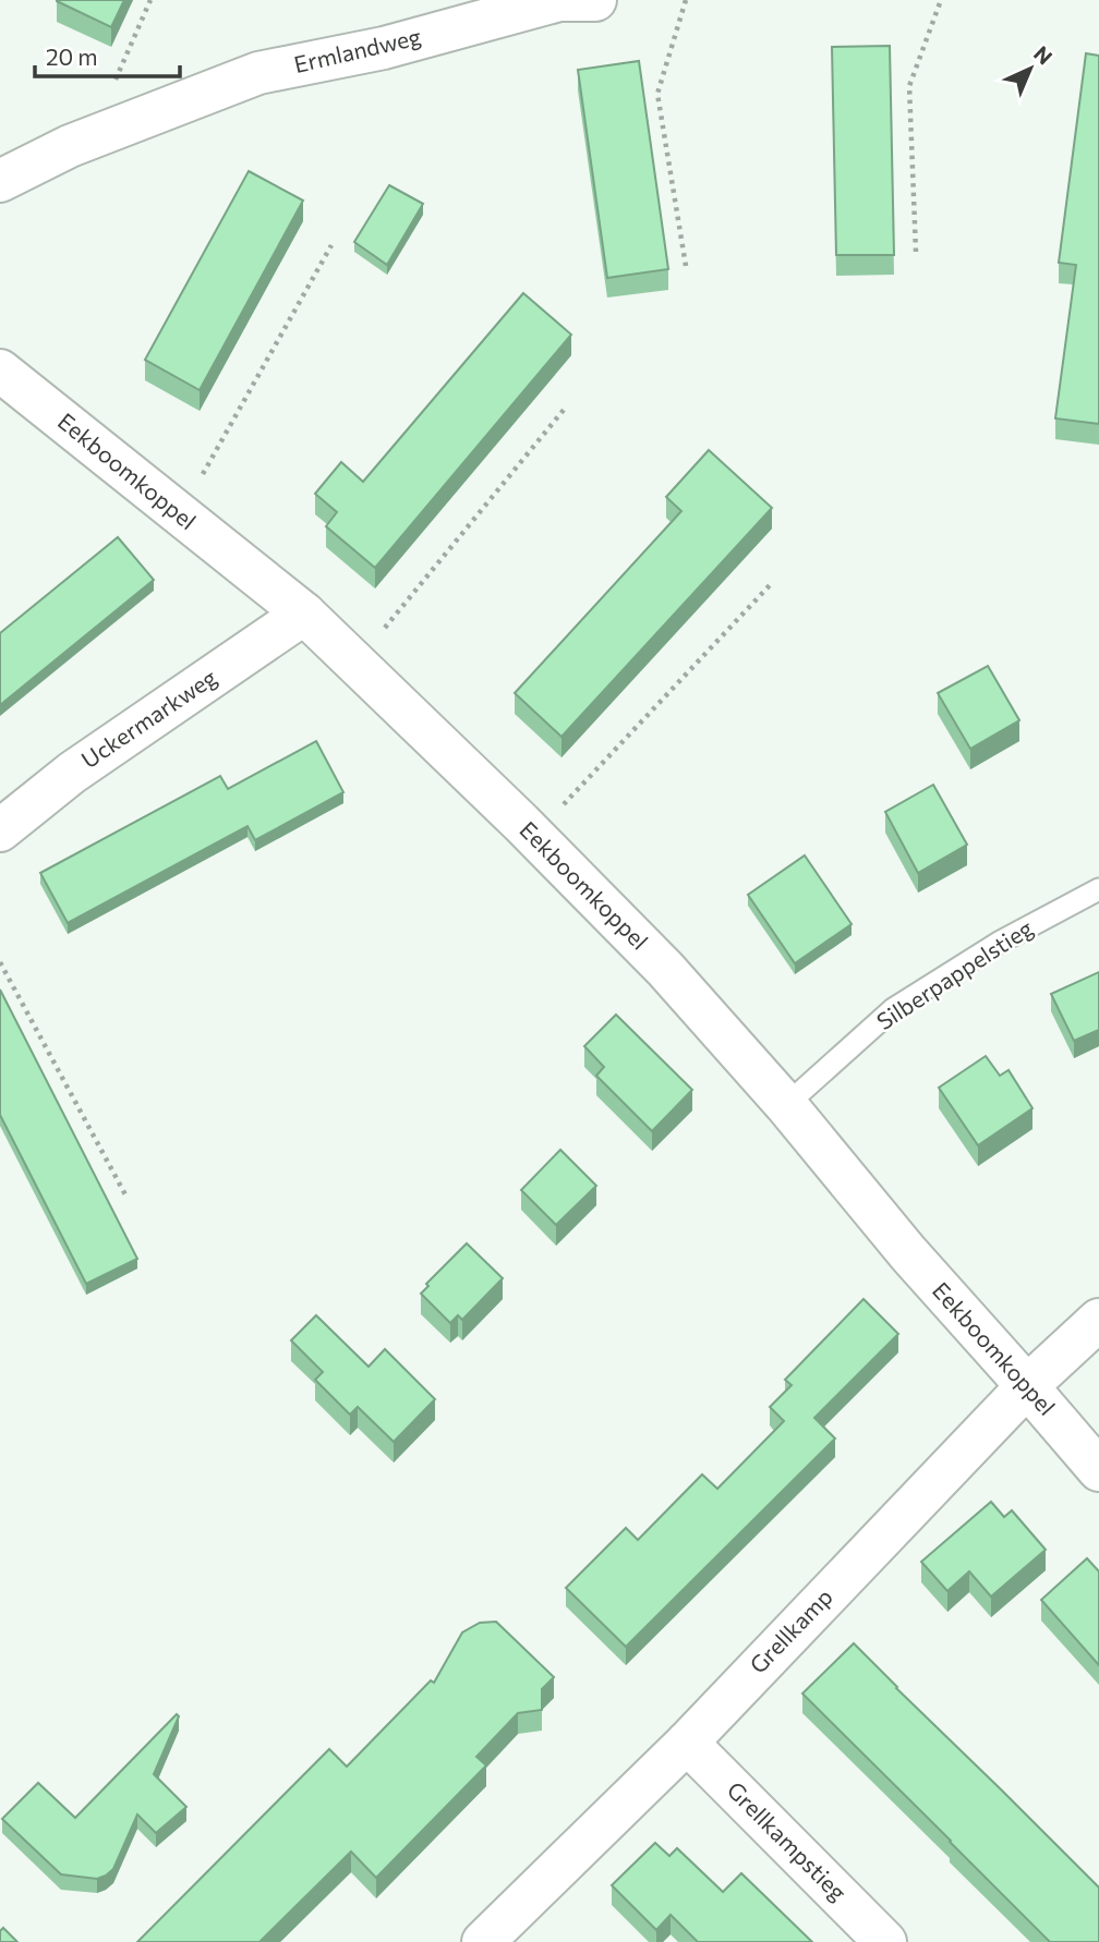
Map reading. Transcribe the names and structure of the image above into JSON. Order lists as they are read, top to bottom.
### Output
{
  "streets": {
    "street": [
      "Ermlandweg",
      "Eekboomkoppel",
      "Uckermarkweg",
      "Grellkamp",
      "Grellkampstieg"
    ],
    "lane": ["Silberpappelstieg"]
  },
  "crossings": [
    ["Eekboomkoppel", "Uckermarkweg"],
    ["Eekboomkoppel", "Silberpappelstieg"],
    ["Eekboomkoppel", "Grellkamp"],
    ["Grellkamp", "Grellkampstieg"]
  ],
  "scale_bar": "20 m",
  "north": "top right"
}
